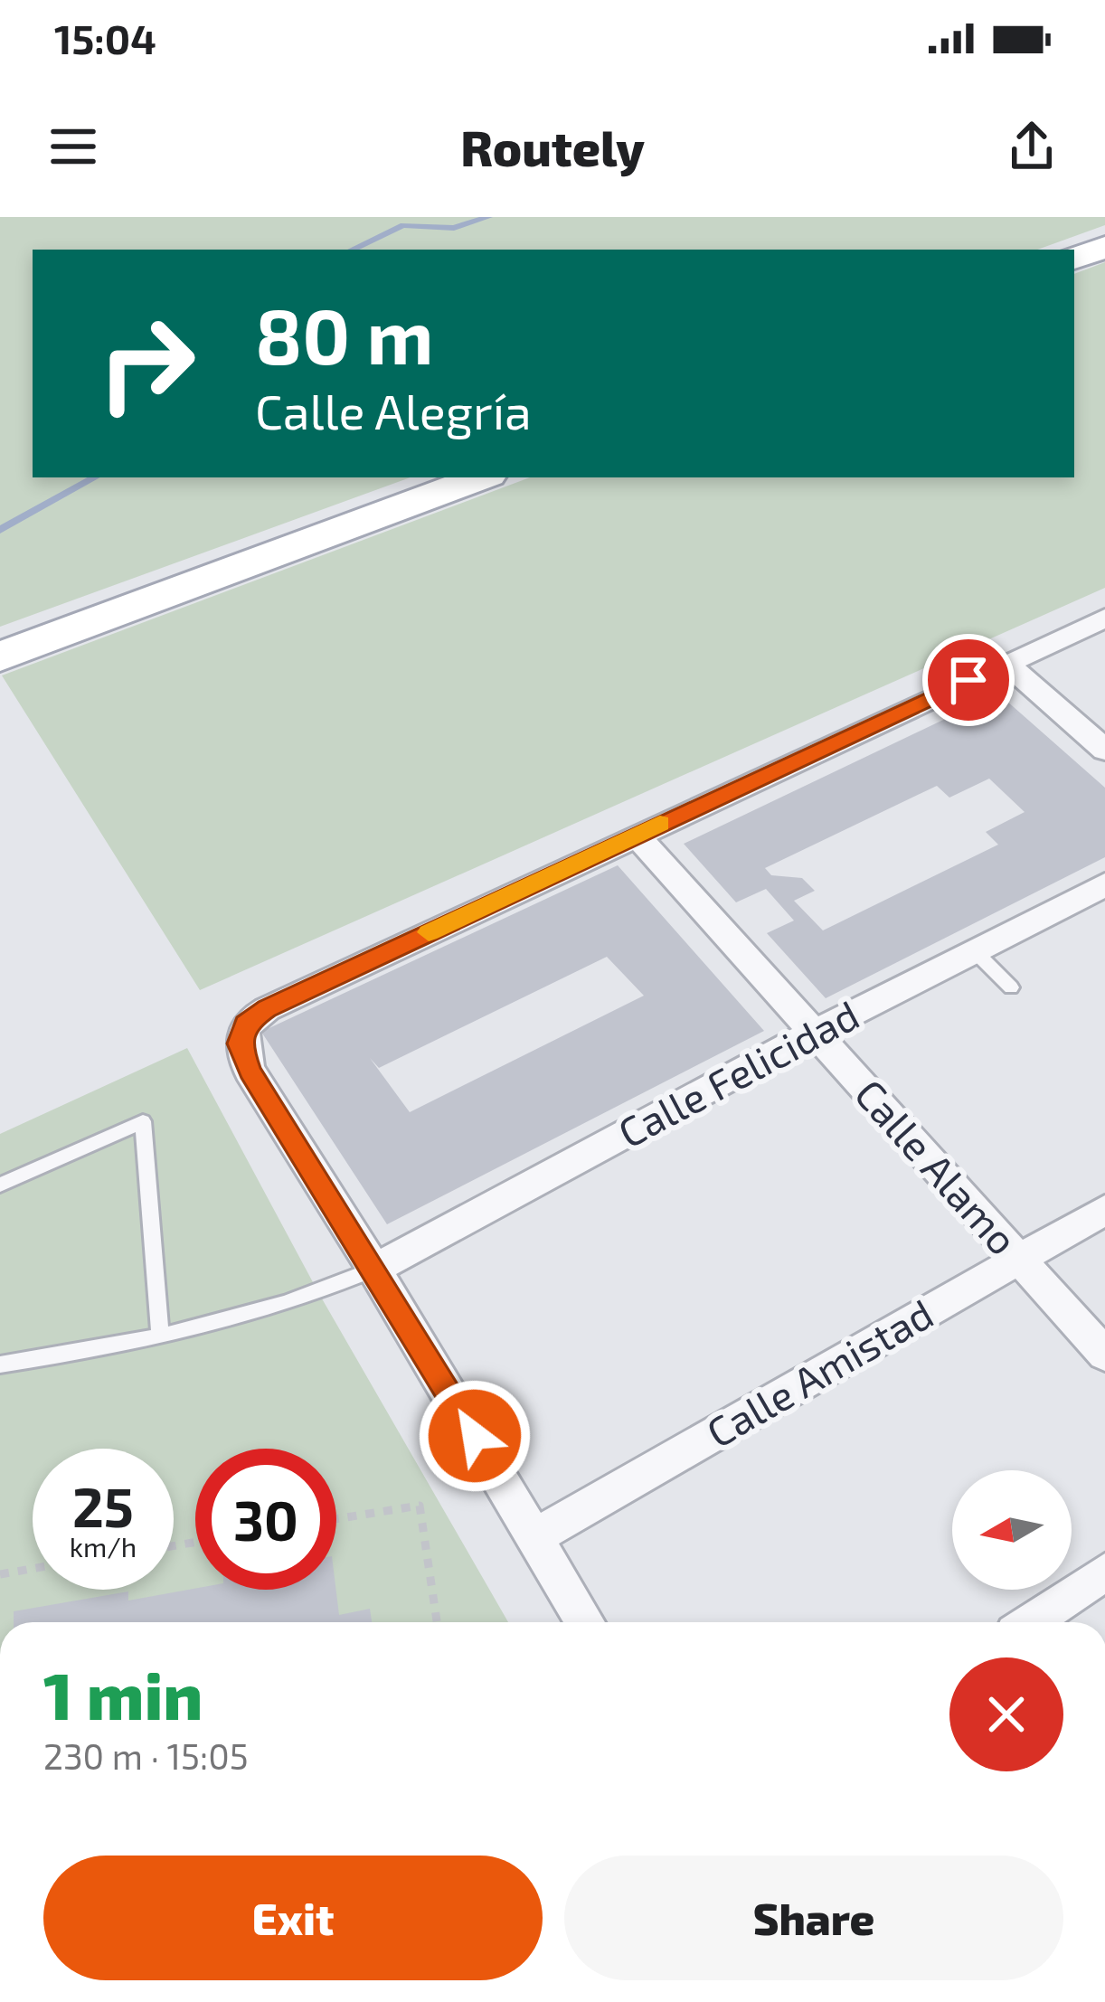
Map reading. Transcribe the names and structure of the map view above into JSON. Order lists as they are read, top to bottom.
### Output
{
  "streets": {
    "street": ["Calle Felicidad", "Calle Alamo", "Calle Amistad"]
  },
  "crossings": [
    ["Calle Felicidad", "Calle Alamo"],
    ["Calle Alamo", "Calle Amistad"]
  ],
  "north": "left",
  "page": {
    "status": "15:04",
    "header": "Routely",
    "turn": ["80 m", "Calle Alegría"],
    "speed": "25 km/h",
    "limit": "30",
    "heading": ["1 min", "230 m · 15:05"],
    "buttons": ["Exit", "Share"]
  }
}
